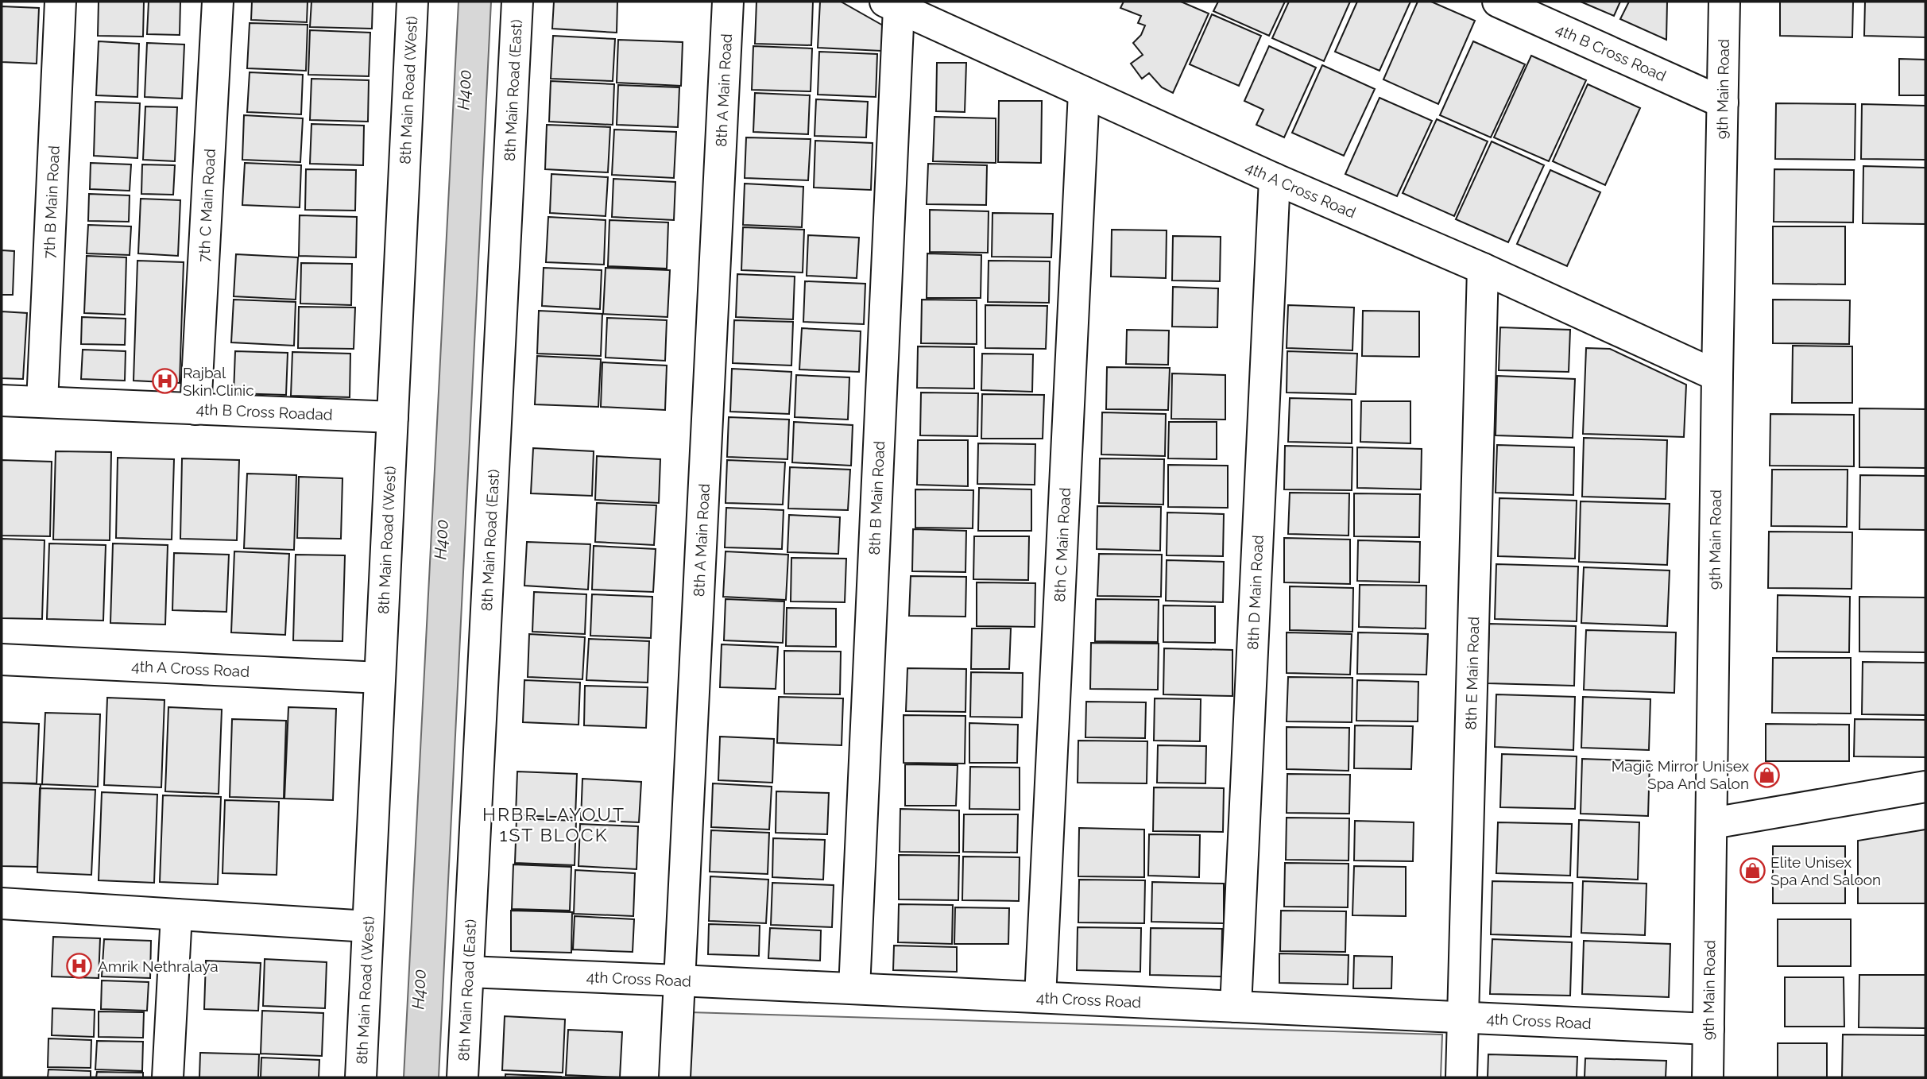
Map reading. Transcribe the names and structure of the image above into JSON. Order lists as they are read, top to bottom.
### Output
{
  "streets": {
    "street": [
      "4th B Cross Road",
      "9th Main Road",
      "8th Main Road (West)",
      "8th Main Road (East)",
      "8th A Main Road",
      "4th A Cross Road",
      "7th B Main Road",
      "7th C Main Road",
      "4th B Cross Roadad",
      "8th B Main Road",
      "8th C Main Road",
      "8th D Main Road",
      "8th E Main Road",
      "4th Cross Road"
    ]
  },
  "crossings": [
    ["4th B Cross Road", "9th Main Road"],
    ["9th Main Road", "4th A Cross Road"],
    ["9th Main Road", "4th Cross Road"],
    ["8th Main Road (West)", "4th A Cross Road"],
    ["8th Main Road (West)", "4th B Cross Roadad"],
    ["8th Main Road (East)", "4th Cross Road"],
    ["8th A Main Road", "4th Cross Road"],
    ["4th A Cross Road", "8th B Main Road"],
    ["4th A Cross Road", "8th C Main Road"],
    ["4th A Cross Road", "8th D Main Road"],
    ["4th A Cross Road", "8th E Main Road"],
    ["7th B Main Road", "4th B Cross Roadad"],
    ["7th C Main Road", "4th B Cross Roadad"],
    ["8th B Main Road", "4th Cross Road"],
    ["8th C Main Road", "4th Cross Road"],
    ["8th D Main Road", "4th Cross Road"],
    ["8th E Main Road", "4th Cross Road"]
  ],
  "districts": ["HRBR LAYOUT 1ST BLOCK"],
  "water": ["H400"],
  "places": {
    "hospital": ["Rajbal Skin Clinic", "Amrik Nethralaya"],
    "shop": ["Magic Mirror Unisex Spa And Salon", "Elite Unisex Spa And Saloon"]
  }
}
